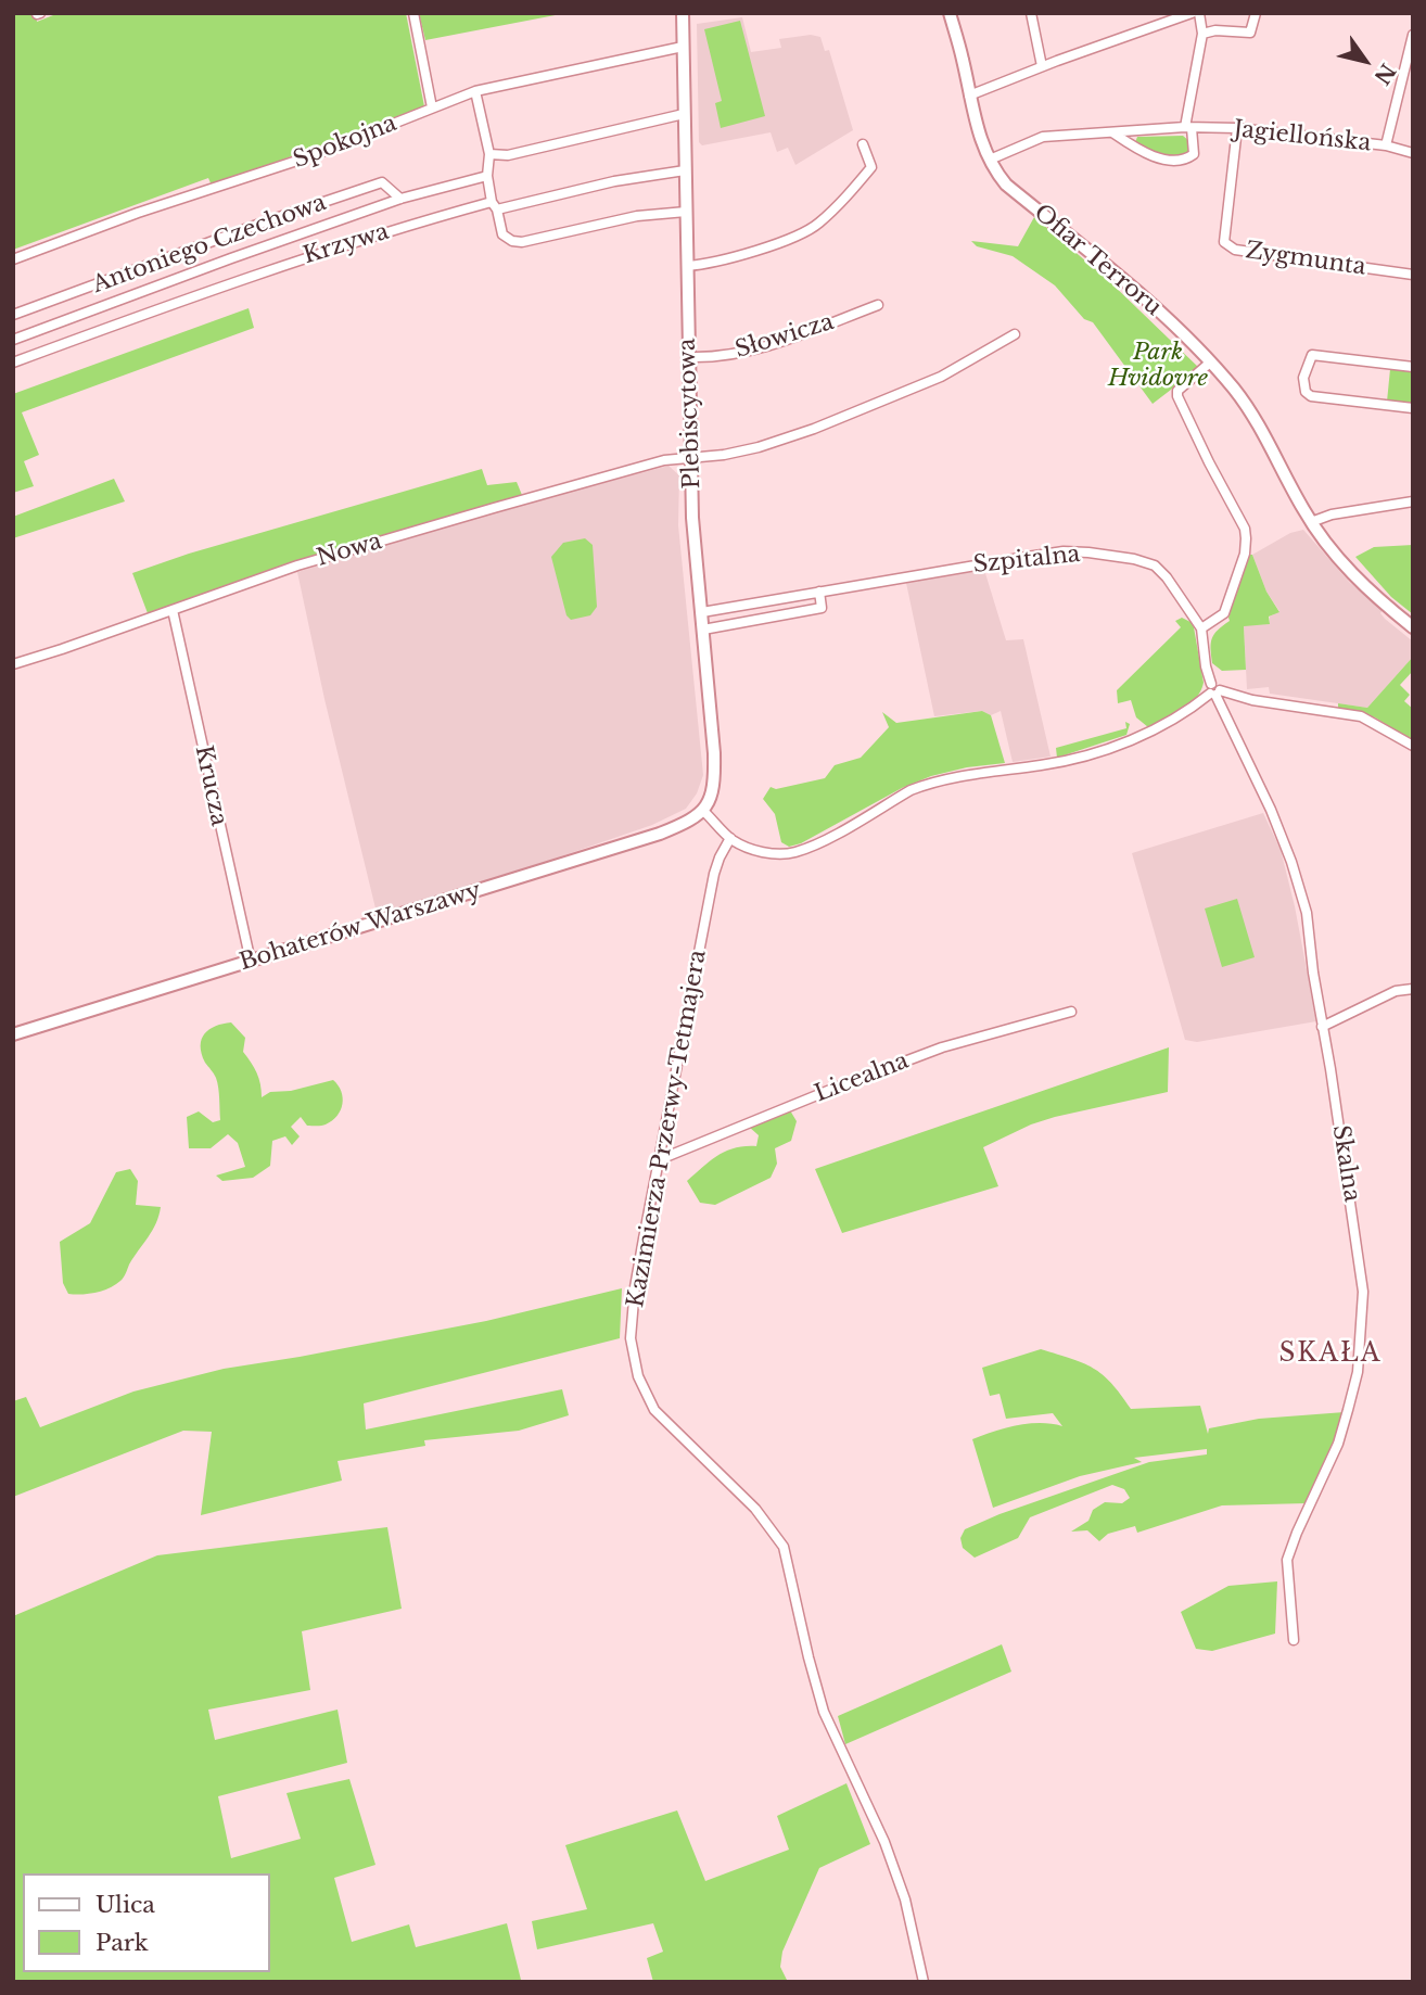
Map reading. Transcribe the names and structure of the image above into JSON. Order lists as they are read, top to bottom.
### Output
{
  "streets": {
    "street": [
      "Jagiellońska",
      "Spokojna",
      "Antoniego Czechowa",
      "Krzywa",
      "Zygmunta",
      "Ofiar Terroru",
      "Słowicza",
      "Plebiscytowa",
      "Nowa",
      "Szpitalna",
      "Krucza",
      "Bohaterów Warszawy",
      "Licealna",
      "Kazimierza Przerwy-Tetmajera",
      "Skalna"
    ]
  },
  "crossings": [
    ["Jagiellońska", "Zygmunta"],
    ["Jagiellońska", "Ofiar Terroru"],
    ["Spokojna", "Plebiscytowa"],
    ["Krzywa", "Plebiscytowa"],
    ["Słowicza", "Plebiscytowa"],
    ["Plebiscytowa", "Nowa"],
    ["Plebiscytowa", "Szpitalna"],
    ["Plebiscytowa", "Bohaterów Warszawy"],
    ["Nowa", "Krucza"],
    ["Szpitalna", "Skalna"],
    ["Krucza", "Bohaterów Warszawy"],
    ["Licealna", "Kazimierza Przerwy-Tetmajera"]
  ],
  "districts": ["SKAŁA"],
  "parks": ["Park Hvidovre"],
  "legend": ["Ulica", "Park"],
  "north": "bottom right"
}
